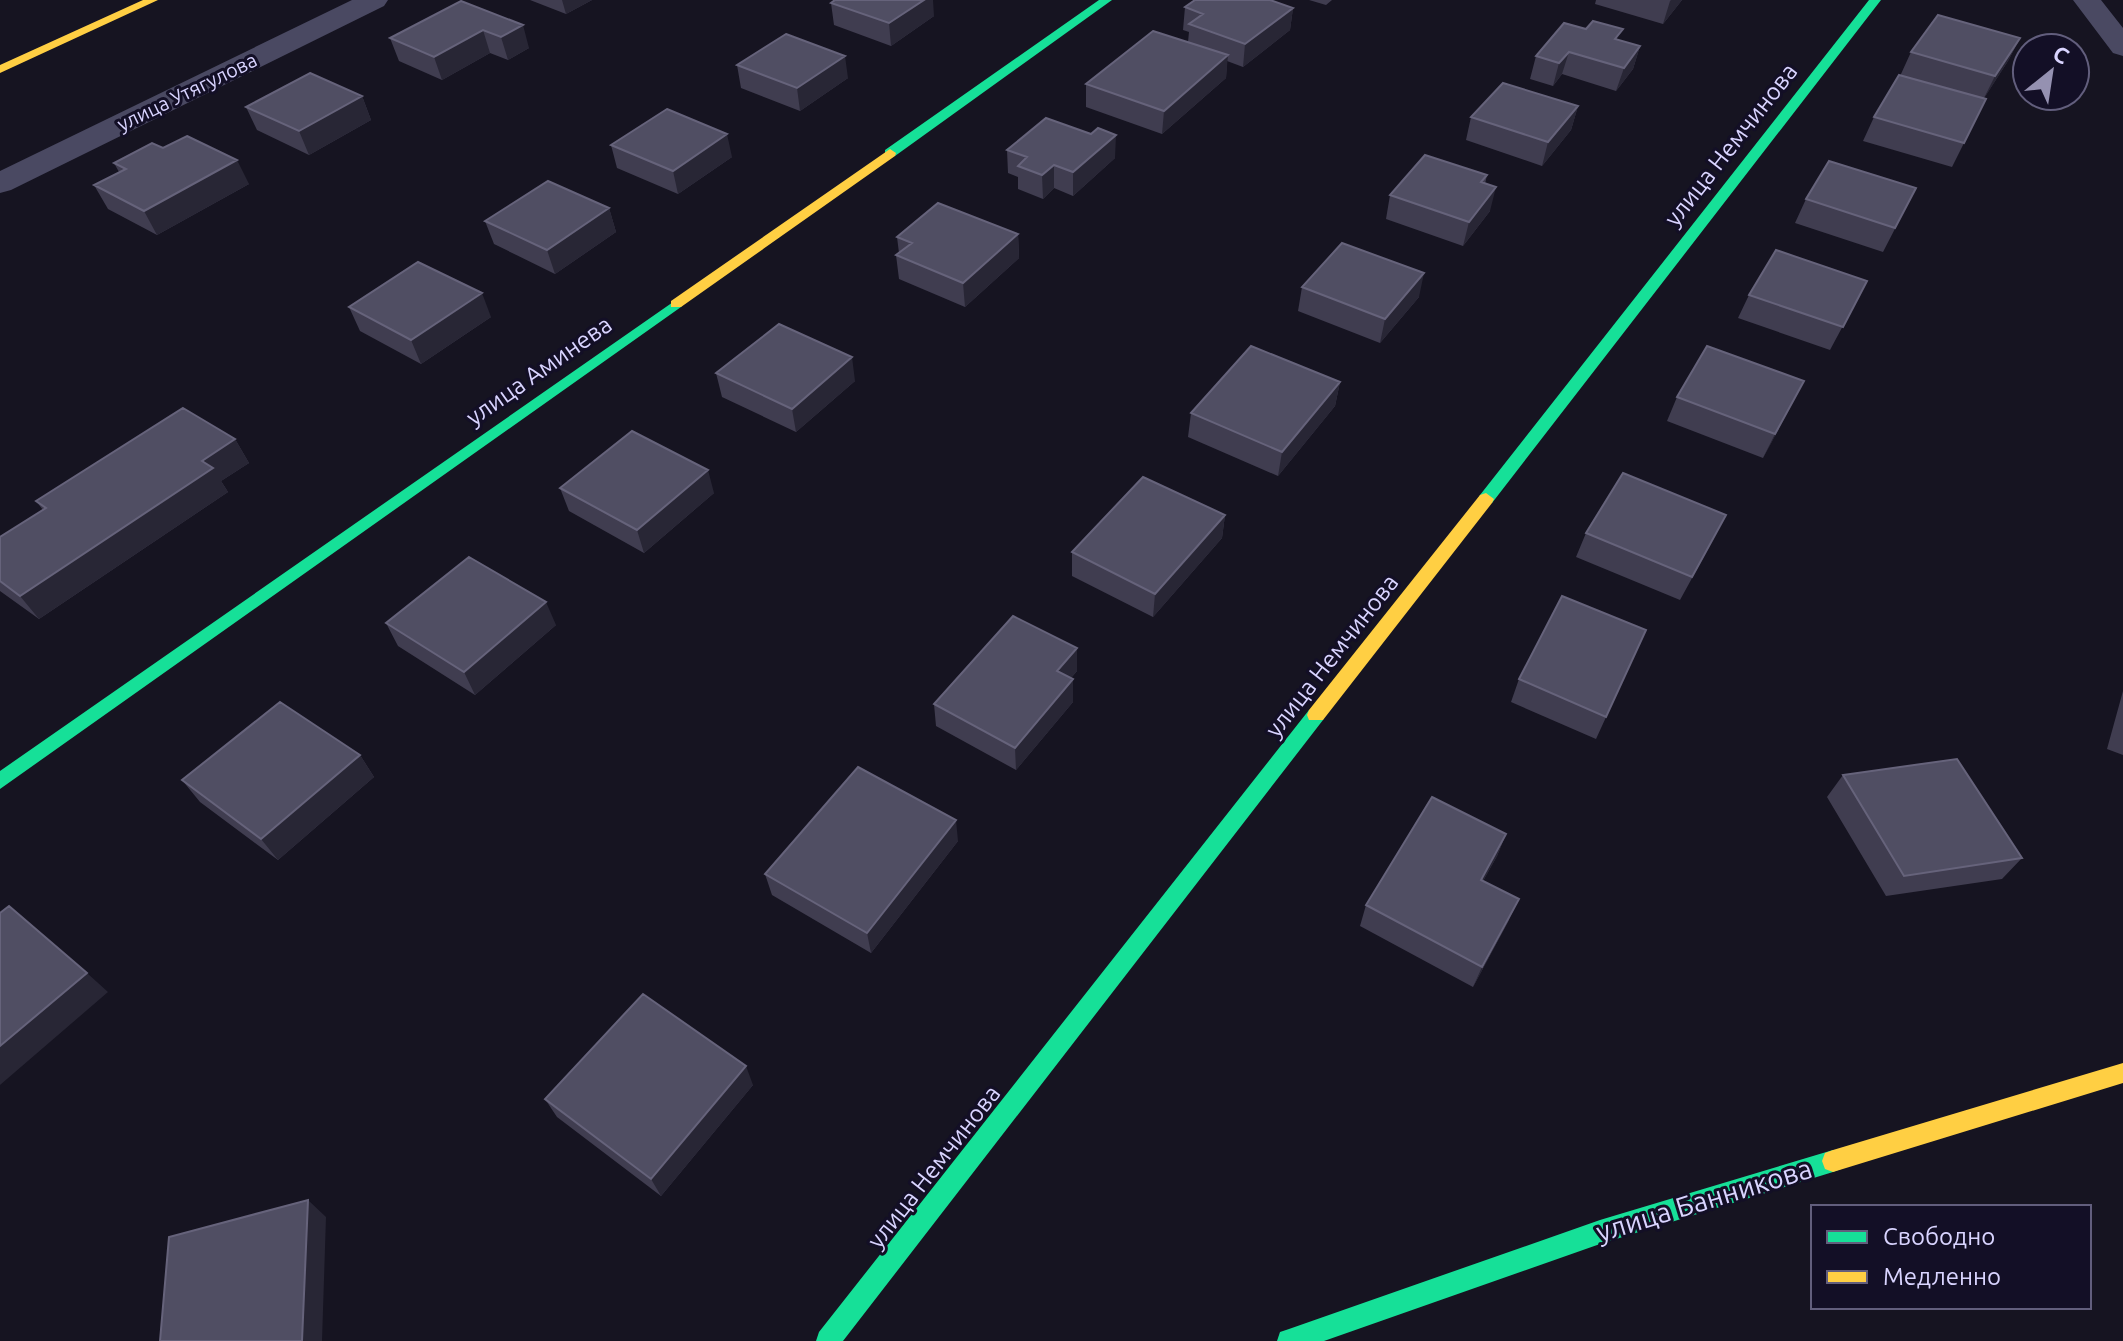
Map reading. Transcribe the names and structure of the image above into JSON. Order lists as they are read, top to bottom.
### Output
{
  "streets": {
    "street": [
      "улица Утягулова",
      "улица Немчинова",
      "улица Аминева",
      "улица Банникова"
    ]
  },
  "legend": ["Свободно", "Медленно"],
  "north": "top right"
}
